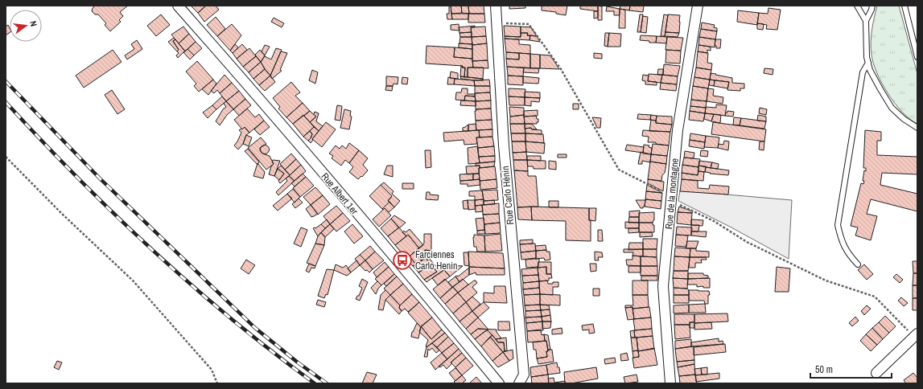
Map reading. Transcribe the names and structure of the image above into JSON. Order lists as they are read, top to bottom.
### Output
{
  "streets": {
    "street": ["Rue Albert 1er", "Rue de la montagne", "Rue Carlo Hénin"]
  },
  "places": {
    "bus stop": ["Farciennes Carlo Henin"]
  },
  "scale_bar": "50 m",
  "north": "right"
}
